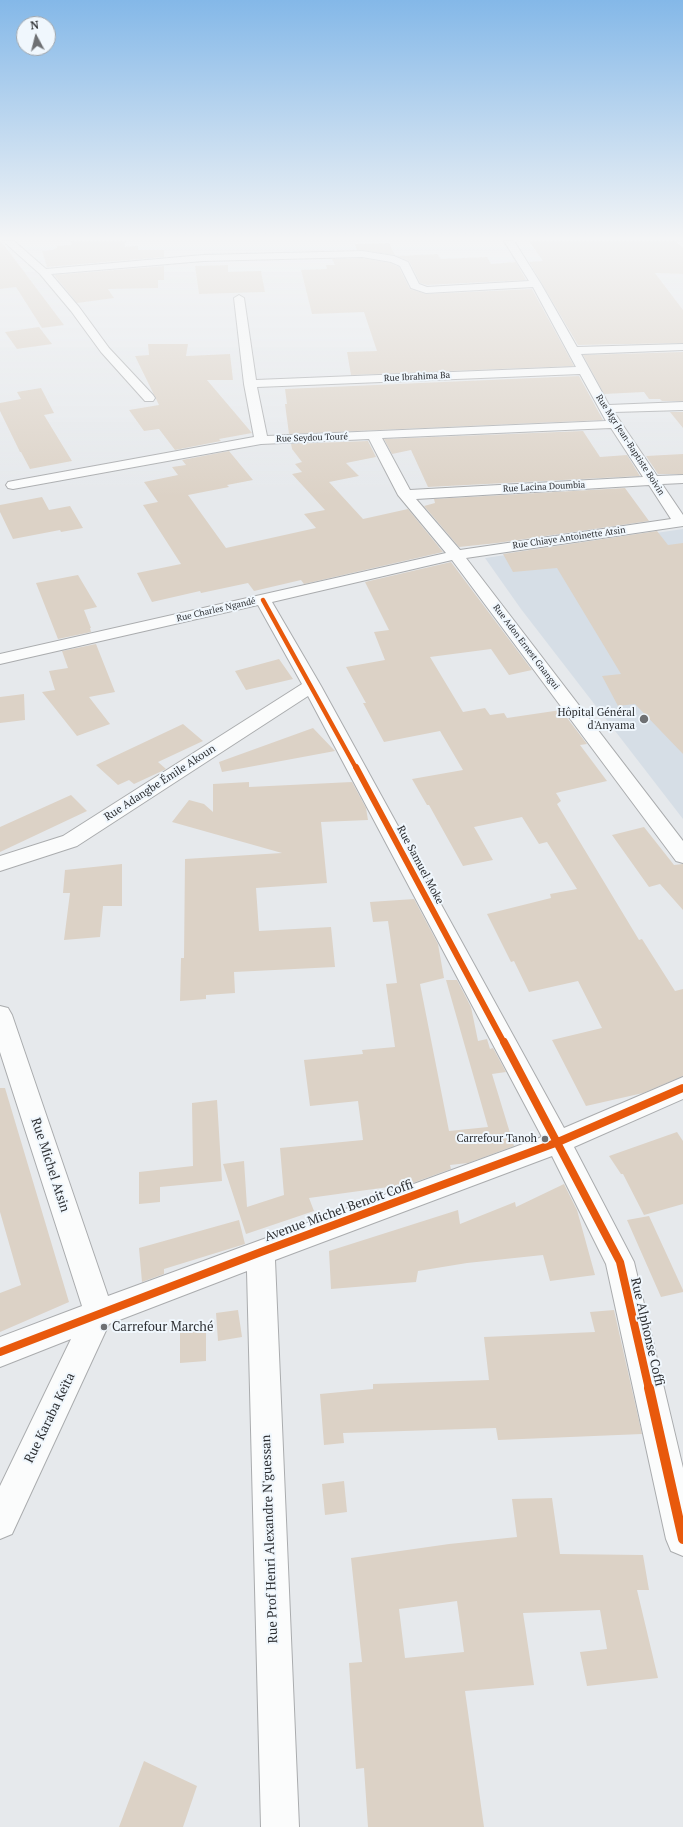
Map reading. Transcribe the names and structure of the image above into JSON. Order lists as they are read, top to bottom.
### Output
{
  "streets": {
    "street": [
      "Rue Ibrahima Ba",
      "Rue Seydou Touré",
      "Rue Mgr Jean-Baptiste Boivin",
      "Rue Lacina Doumbia",
      "Rue Chiaye Antoinette Atsin",
      "Rue Charles Ngandé",
      "Rue Adon Ernest Gnangui",
      "Rue Adangbe Émile Akoun",
      "Rue Samuel Moke",
      "Rue Michel Atsin",
      "Avenue Michel Benoit Coffi",
      "Rue Alphonse Coffi",
      "Rue Karaba Keïta",
      "Rue Prof Henri Alexandre N'guessan"
    ]
  },
  "crossings": [
    ["Rue Ibrahima Ba", "Rue Mgr Jean-Baptiste Boivin"],
    ["Rue Seydou Touré", "Rue Mgr Jean-Baptiste Boivin"],
    ["Rue Seydou Touré", "Rue Adon Ernest Gnangui"],
    ["Rue Mgr Jean-Baptiste Boivin", "Rue Lacina Doumbia"],
    ["Rue Mgr Jean-Baptiste Boivin", "Rue Chiaye Antoinette Atsin"],
    ["Rue Lacina Doumbia", "Rue Adon Ernest Gnangui"],
    ["Rue Chiaye Antoinette Atsin", "Rue Charles Ngandé"],
    ["Rue Chiaye Antoinette Atsin", "Rue Adon Ernest Gnangui"],
    ["Rue Charles Ngandé", "Rue Adon Ernest Gnangui"],
    ["Rue Charles Ngandé", "Rue Samuel Moke"],
    ["Rue Adangbe Émile Akoun", "Rue Samuel Moke"],
    ["Rue Samuel Moke", "Avenue Michel Benoit Coffi"],
    ["Rue Samuel Moke", "Rue Alphonse Coffi"],
    ["Rue Michel Atsin", "Avenue Michel Benoit Coffi"],
    ["Rue Michel Atsin", "Rue Karaba Keïta"],
    ["Avenue Michel Benoit Coffi", "Rue Alphonse Coffi"],
    ["Avenue Michel Benoit Coffi", "Rue Karaba Keïta"],
    ["Avenue Michel Benoit Coffi", "Rue Prof Henri Alexandre N'guessan"]
  ],
  "places": ["Hôpital Général d'Anyama", "Carrefour Tanoh", "Carrefour Marché"],
  "north": "top"
}
